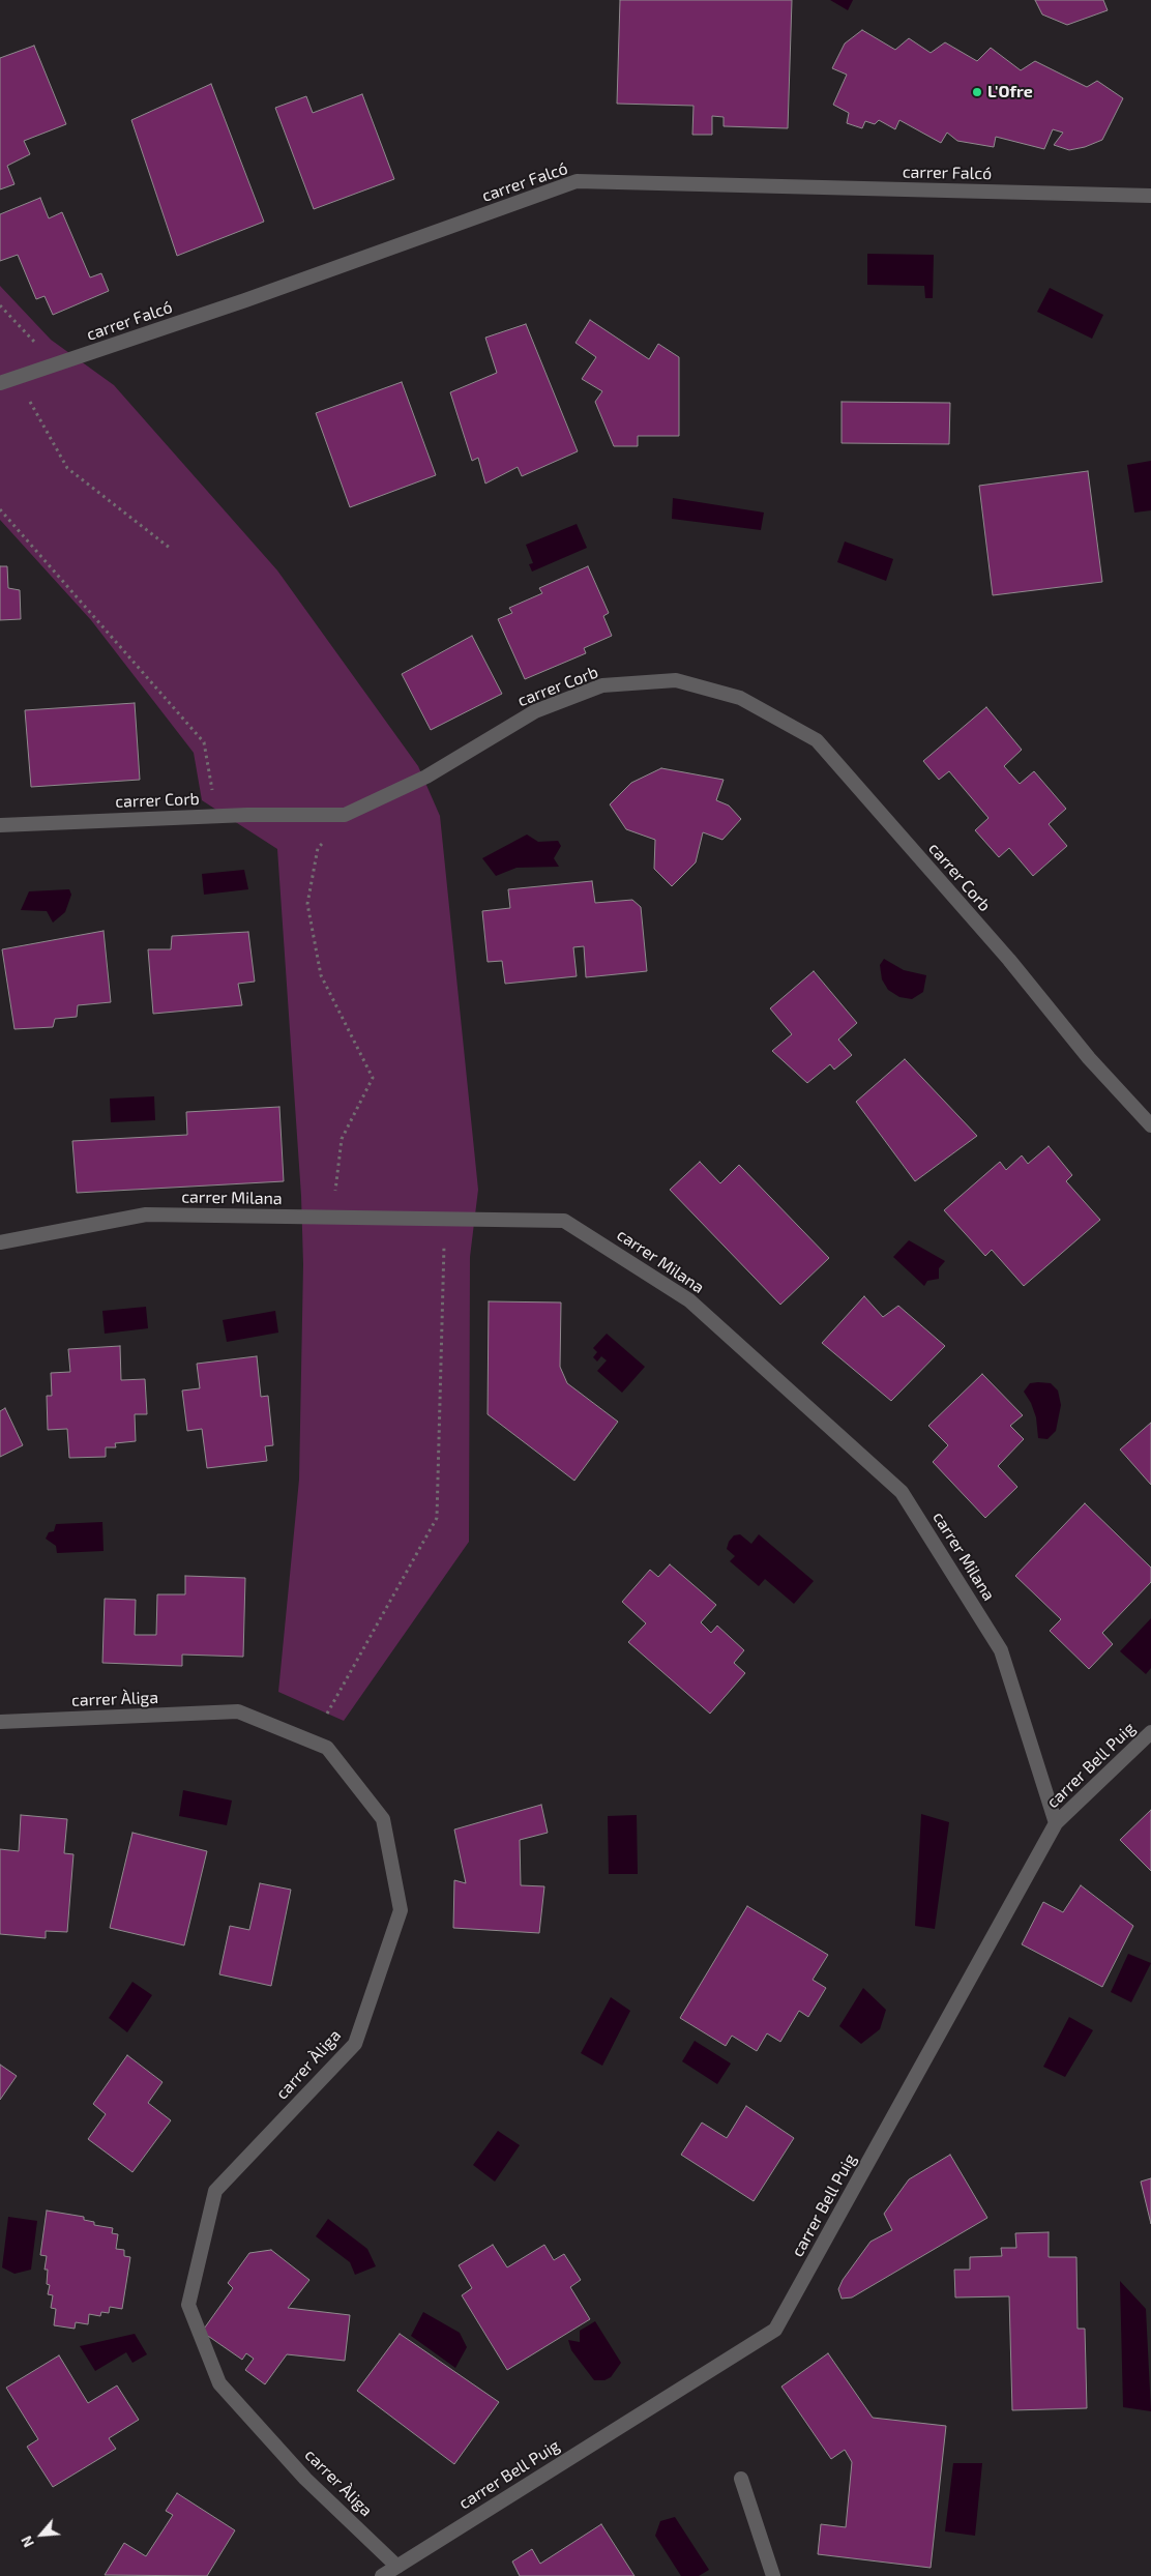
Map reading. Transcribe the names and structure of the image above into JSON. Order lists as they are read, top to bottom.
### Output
{
  "streets": {
    "street": [
      "carrer Falcó",
      "carrer Corb",
      "carrer Milana",
      "carrer Àliga",
      "carrer Bell Puig"
    ]
  },
  "crossings": [
    ["carrer Milana", "carrer Bell Puig"],
    ["carrer Àliga", "carrer Bell Puig"]
  ],
  "places": ["L'Ofre"],
  "north": "bottom left"
}
